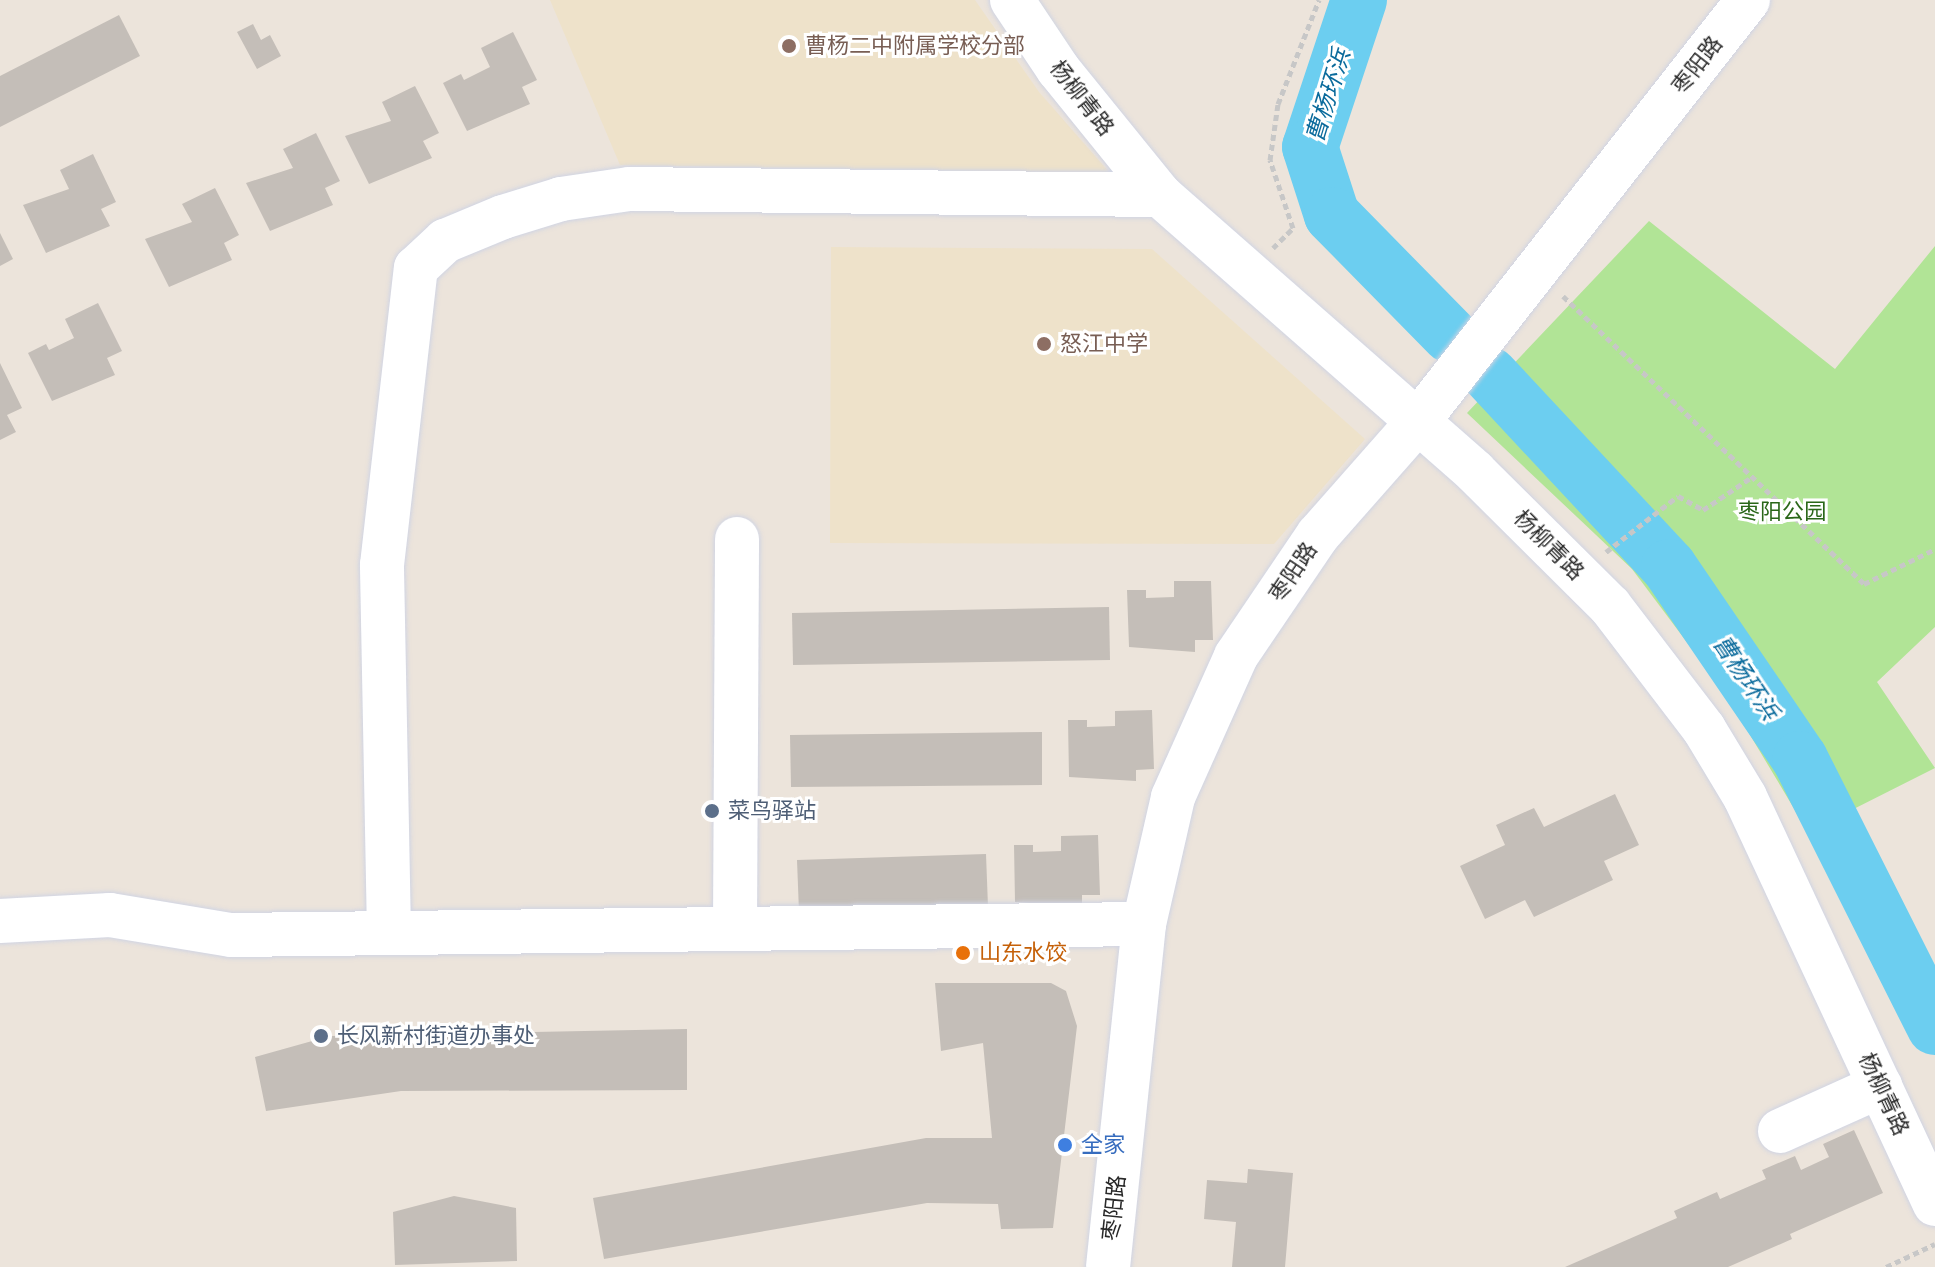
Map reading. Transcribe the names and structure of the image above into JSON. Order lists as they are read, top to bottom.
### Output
{
  "streets": {
    "street": ["枣阳路", "杨柳青路"]
  },
  "crossings": [
    ["枣阳路", "杨柳青路"]
  ],
  "water": ["曹杨环浜"],
  "parks": ["枣阳公园"],
  "places": [
    "曹杨二中附属学校分部",
    "怒江中学",
    "菜鸟驿站",
    "山东水饺",
    "长风新村街道办事处",
    "全家"
  ]
}
